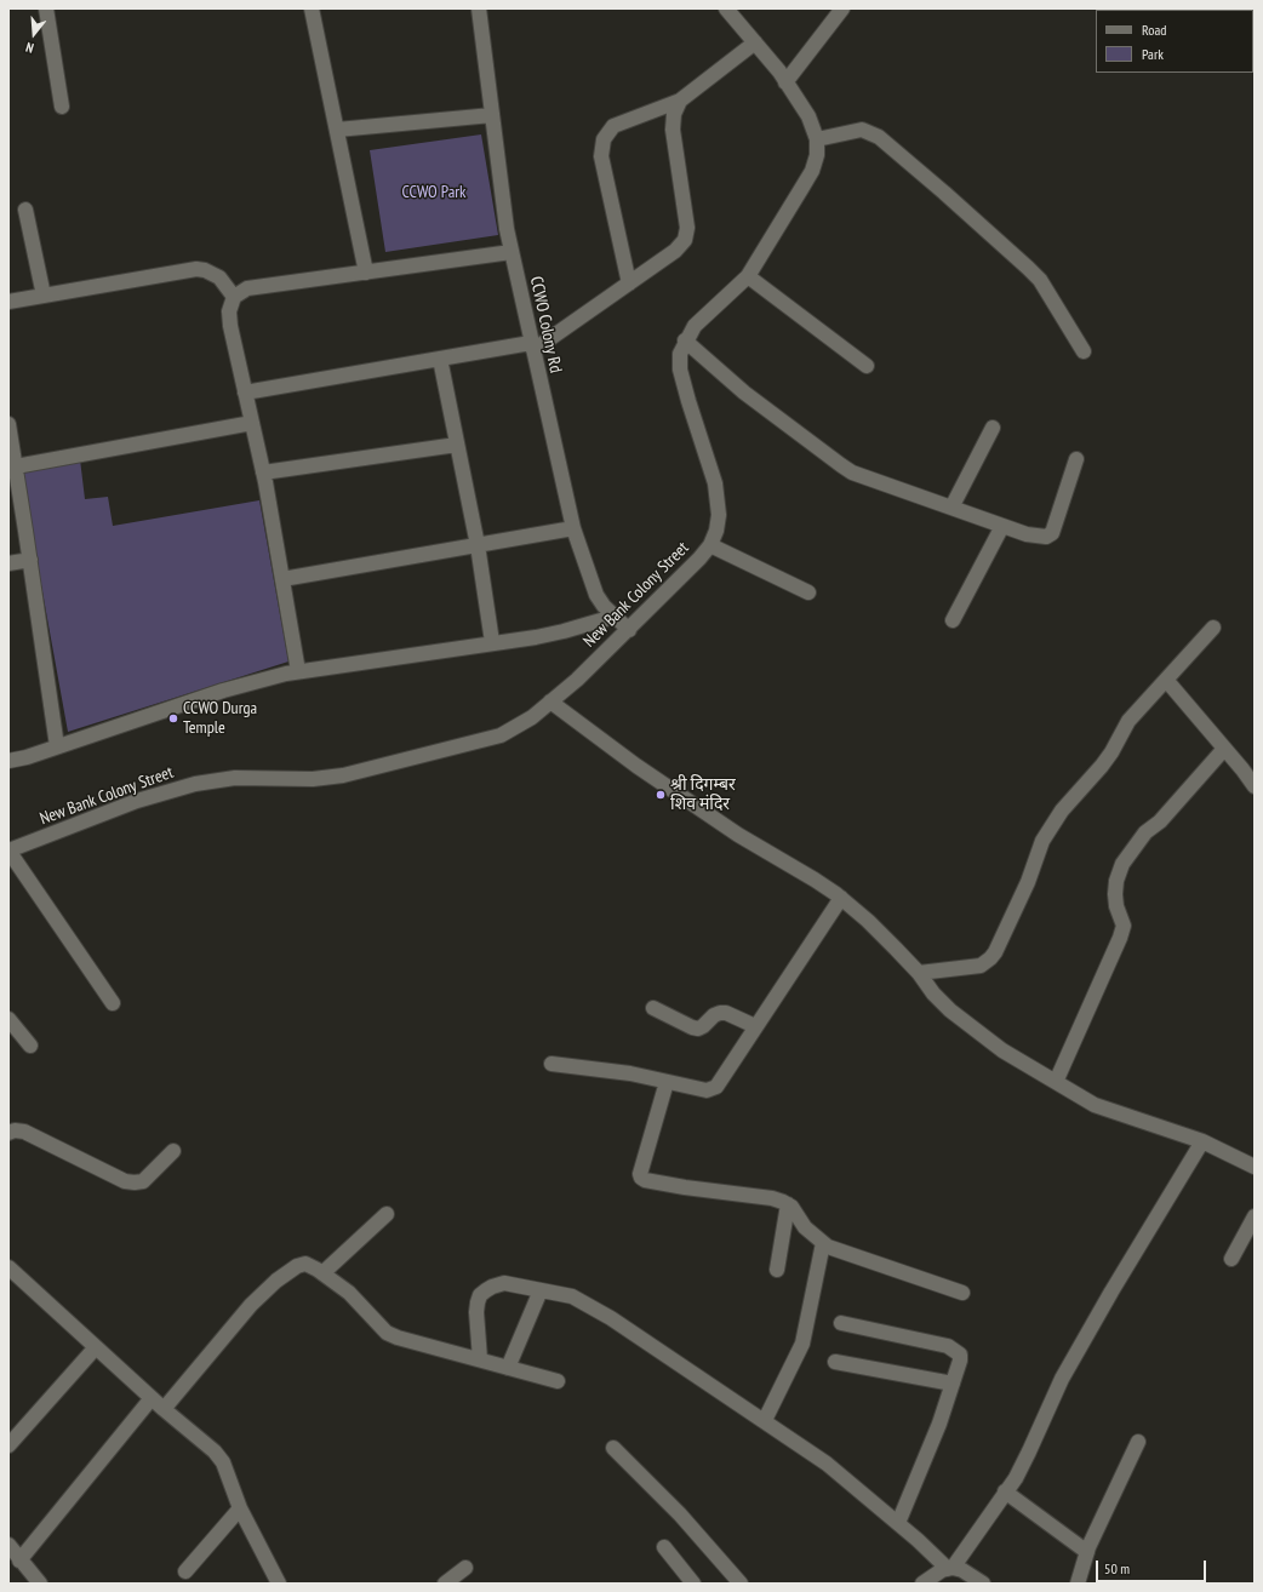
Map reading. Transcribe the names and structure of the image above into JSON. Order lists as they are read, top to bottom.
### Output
{
  "streets": {
    "street": ["CCWO Colony Rd", "New Bank Colony Street"]
  },
  "crossings": [
    ["CCWO Colony Rd", "New Bank Colony Street"]
  ],
  "parks": ["CCWO Park"],
  "places": ["CCWO Durga Temple", "श्री दिगम्बर शिव मंदिर"],
  "legend": ["Road", "Park"],
  "scale_bar": "50 m",
  "north": "bottom"
}
